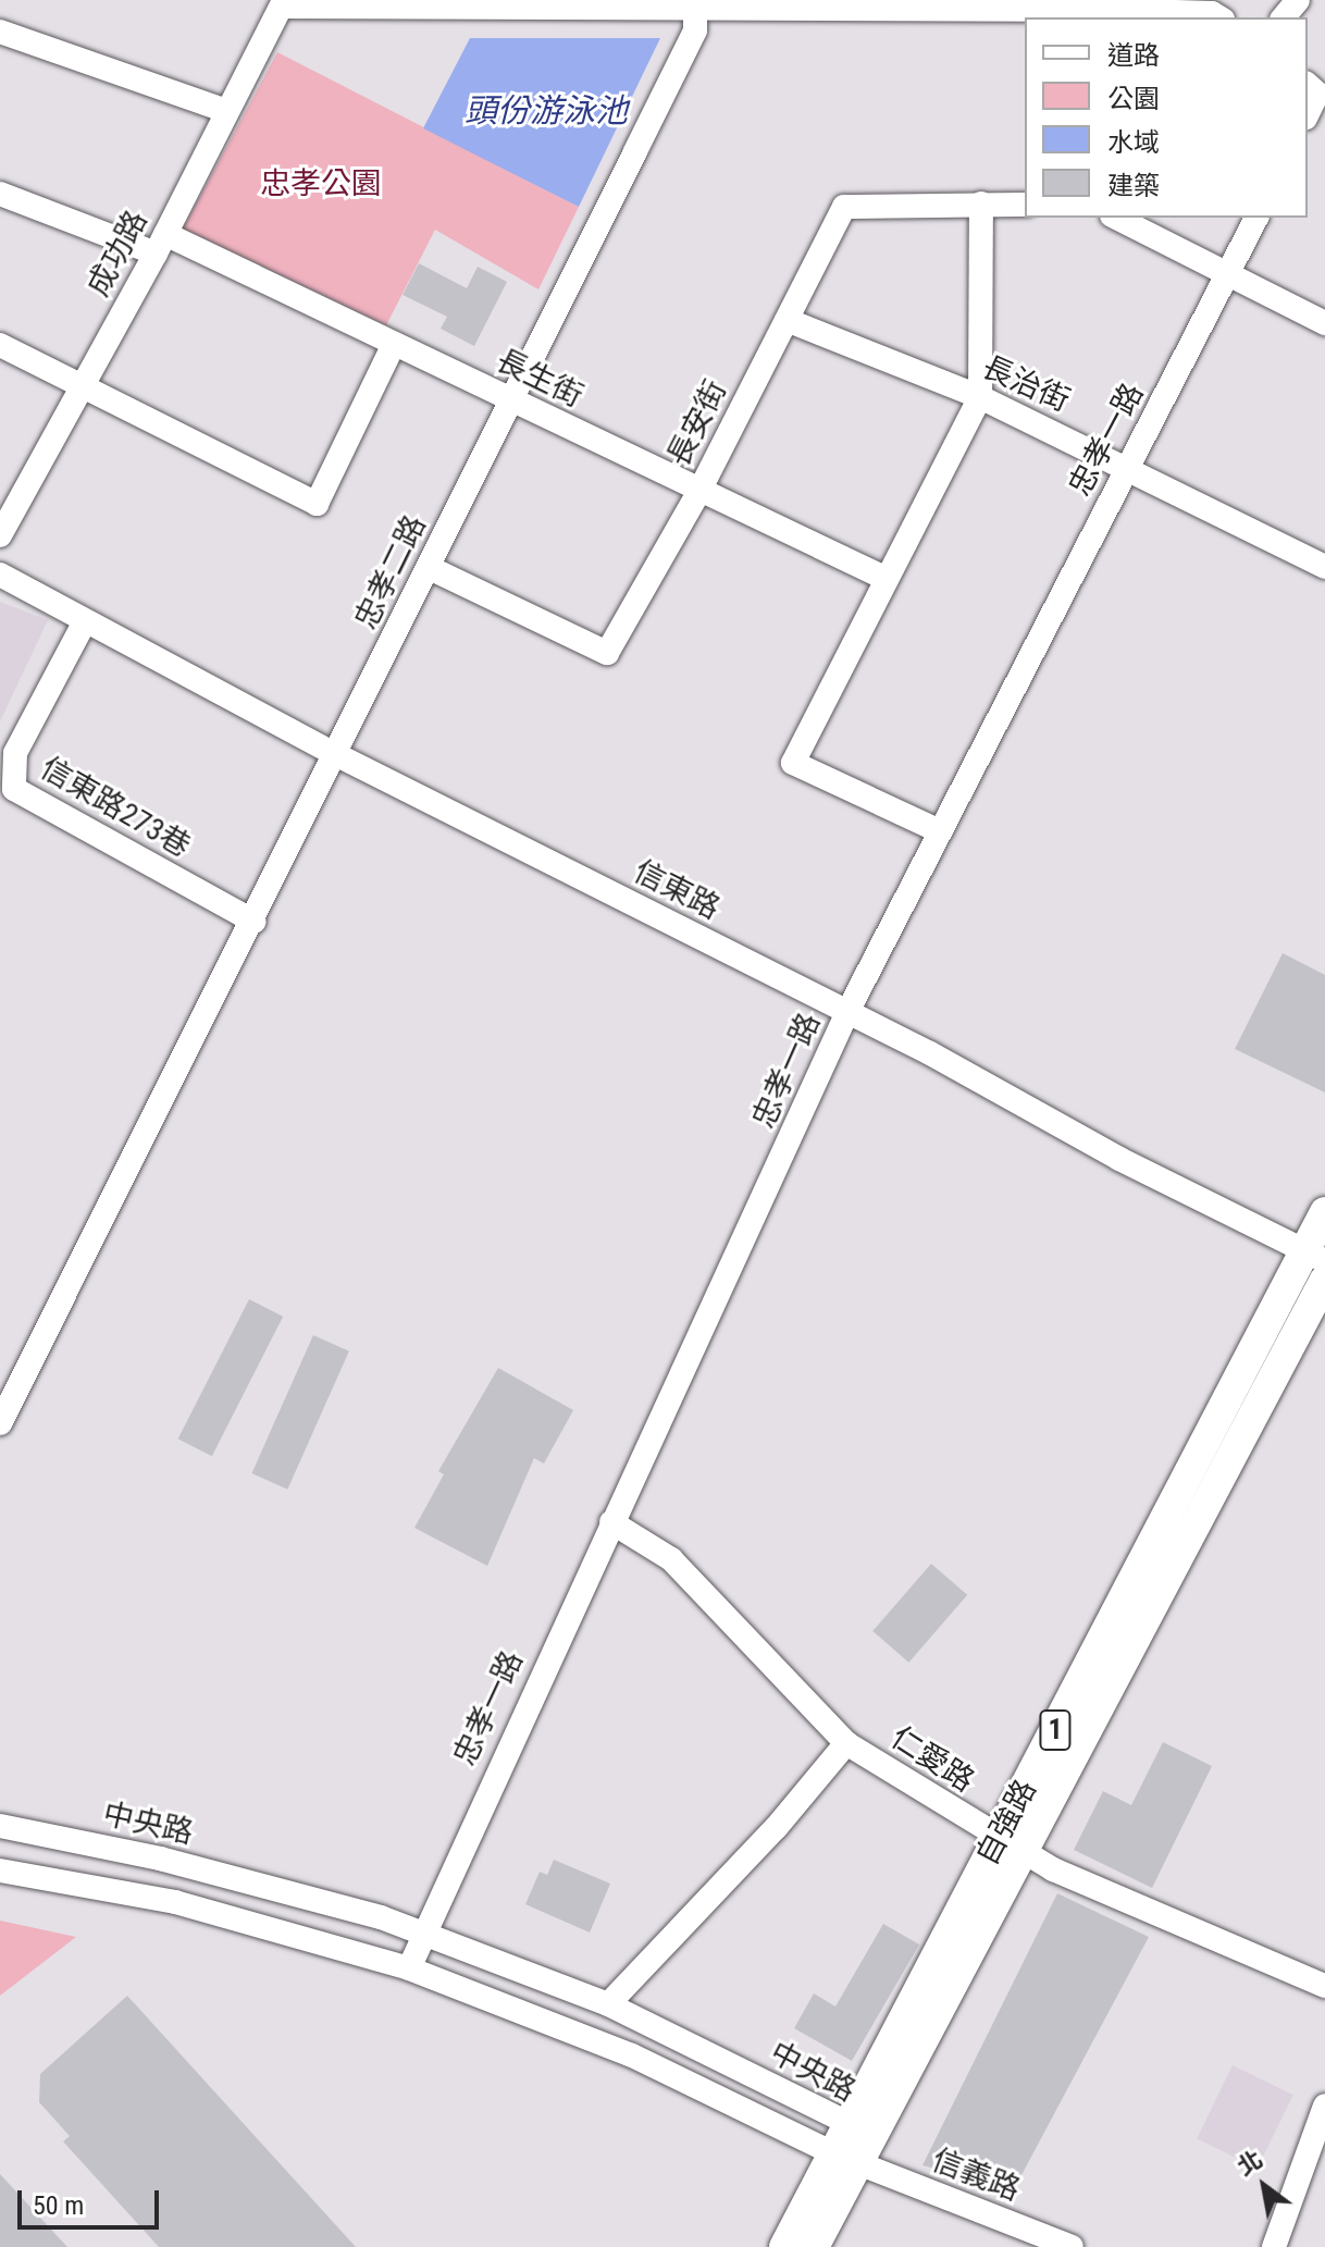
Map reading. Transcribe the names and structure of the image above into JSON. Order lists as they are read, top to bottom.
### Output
{
  "streets": {
    "main road": ["1", "自強路"],
    "street": [
      "成功路",
      "長生街",
      "長治街",
      "長安街",
      "忠孝一路",
      "忠孝二路",
      "信東路273巷",
      "信東路",
      "仁愛路",
      "中央路",
      "信義路"
    ]
  },
  "crossings": [
    ["成功路", "長生街"],
    ["長生街", "長安街"],
    ["長生街", "忠孝二路"],
    ["長治街", "長安街"],
    ["長治街", "忠孝一路"],
    ["長安街", "忠孝二路"],
    ["忠孝一路", "信東路"],
    ["忠孝一路", "仁愛路"],
    ["忠孝一路", "中央路"],
    ["忠孝二路", "信東路273巷"],
    ["忠孝二路", "信東路"],
    ["信東路273巷", "信東路"],
    ["信東路", "自強路"],
    ["仁愛路", "自強路"],
    ["自強路", "中央路"],
    ["自強路", "信義路"],
    ["中央路", "信義路"]
  ],
  "water": ["頭份游泳池"],
  "parks": ["忠孝公園"],
  "legend": [
    "道路",
    "公園",
    "水域",
    "建築"
  ],
  "scale_bar": "50 m",
  "north": "top left"
}
